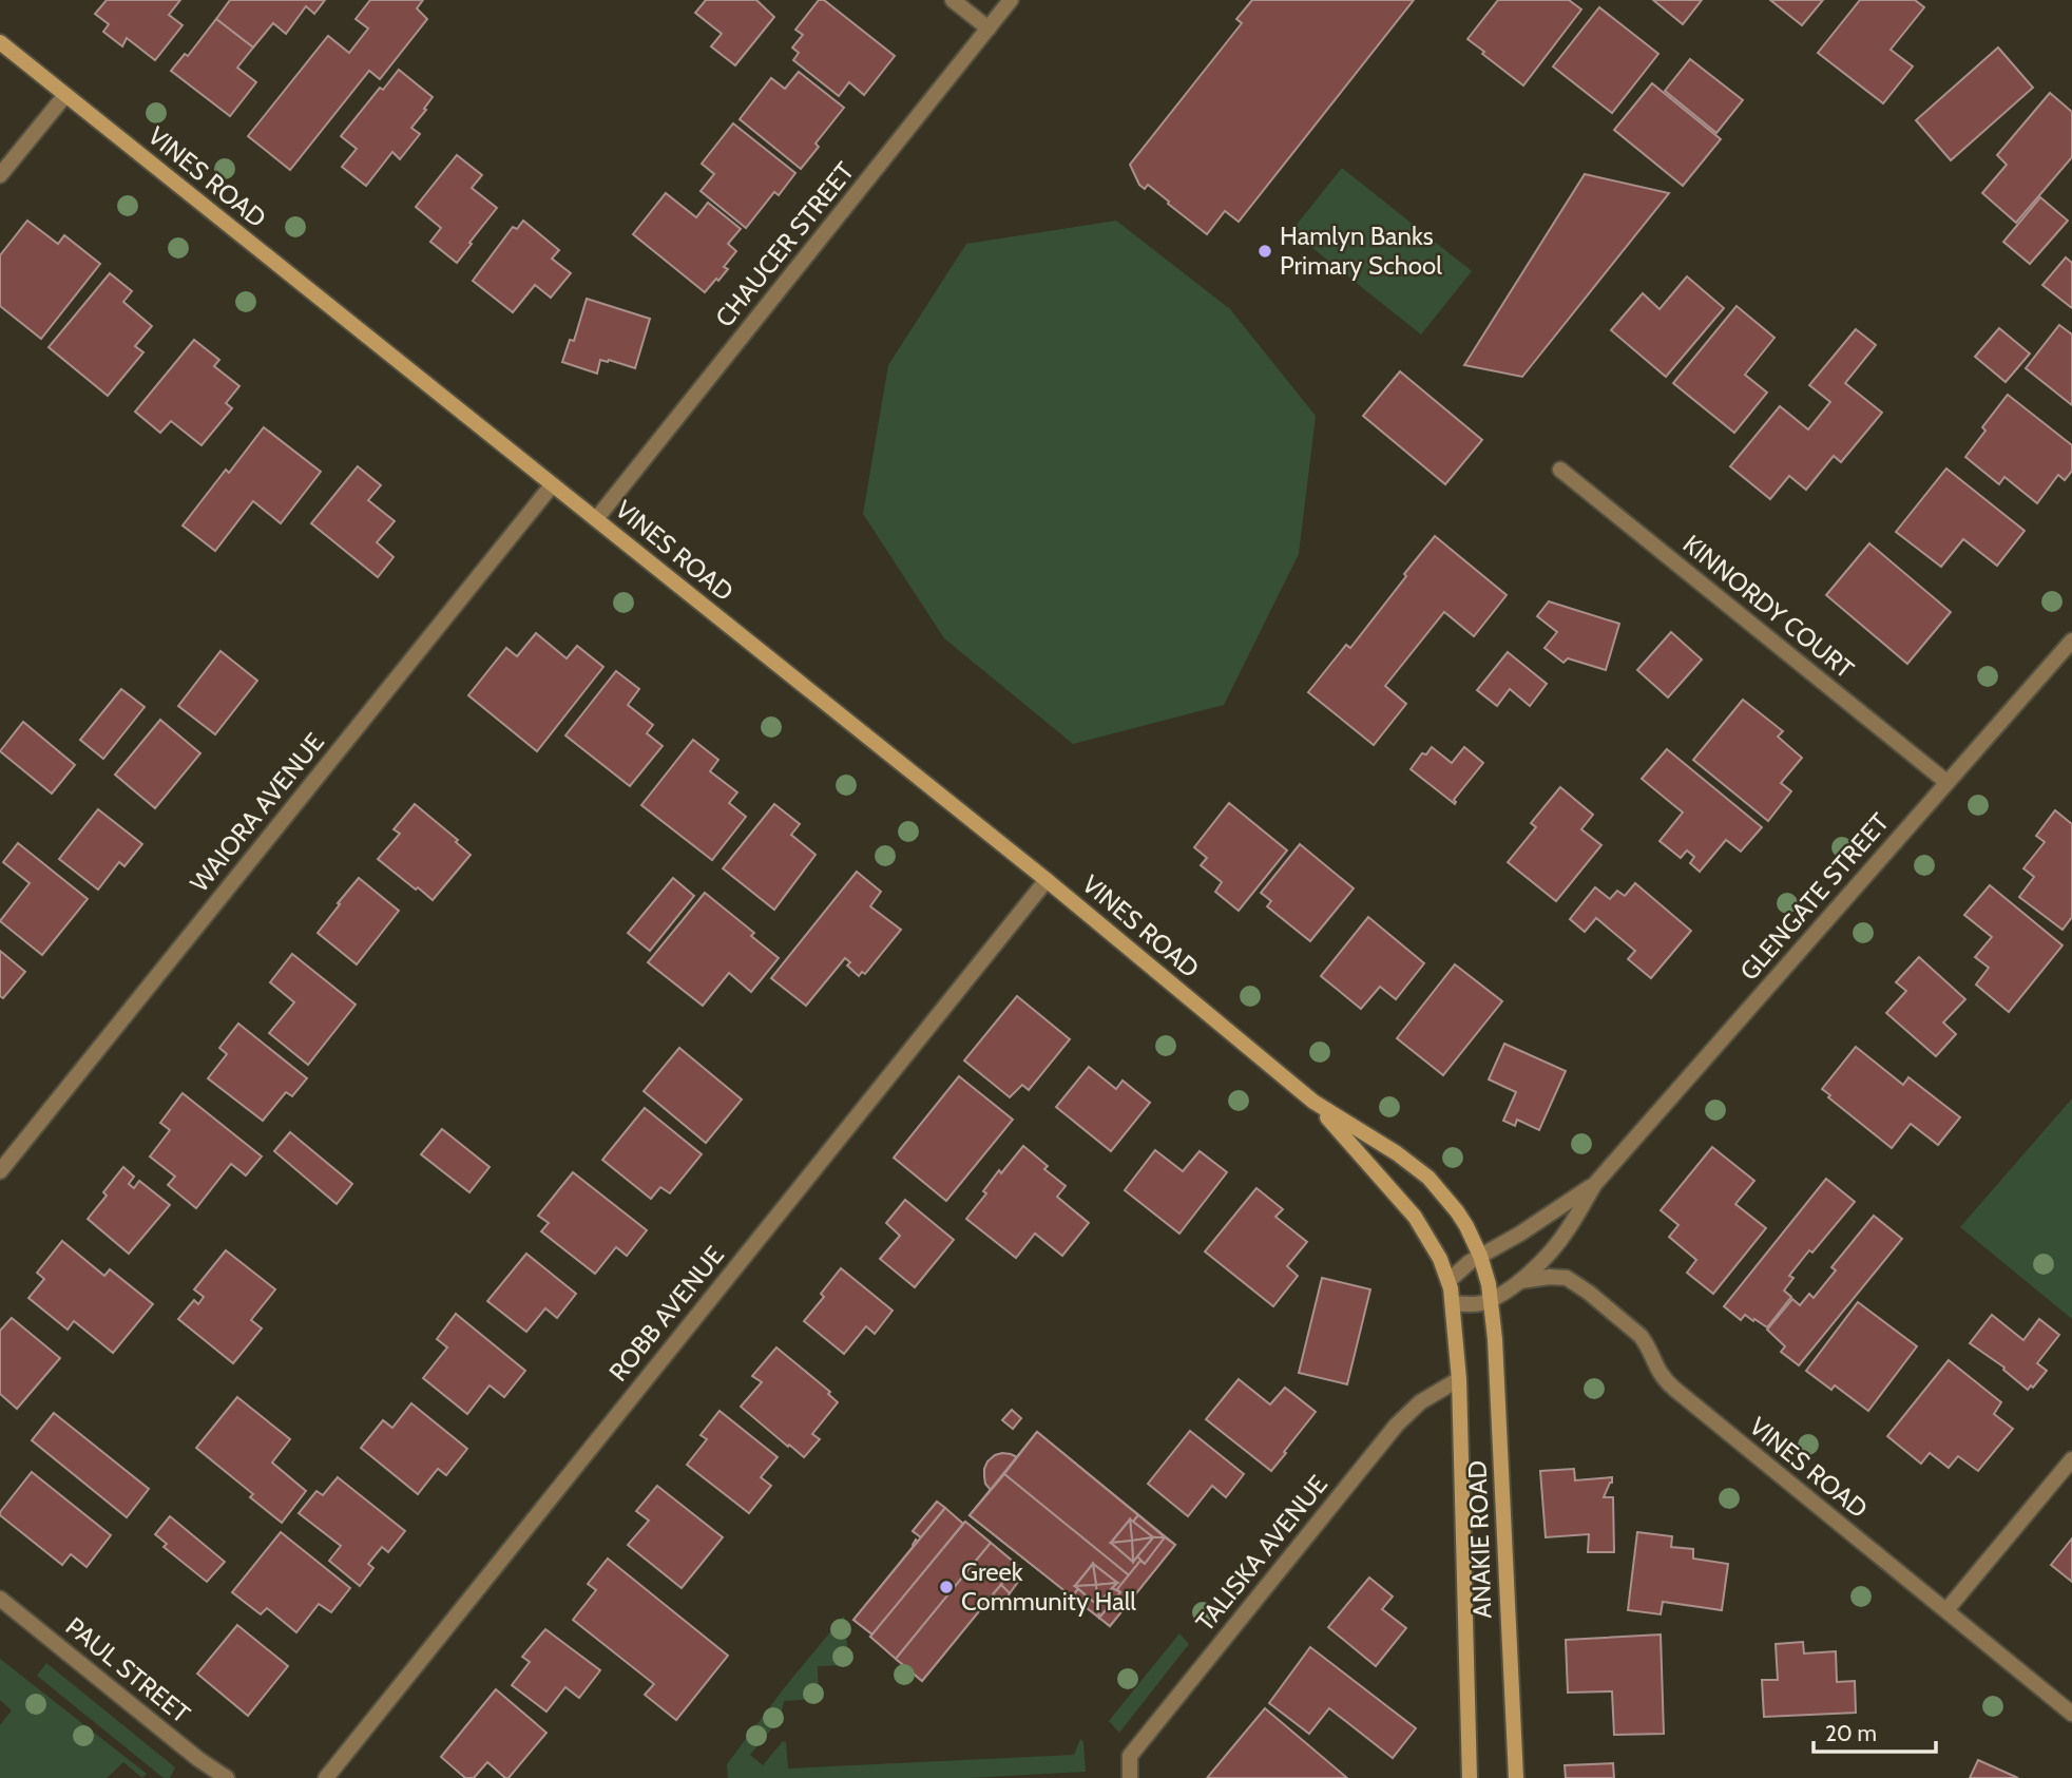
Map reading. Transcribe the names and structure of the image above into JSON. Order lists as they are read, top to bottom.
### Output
{
  "streets": {
    "main road": ["VINES ROAD", "ANAKIE ROAD"],
    "street": [
      "CHAUCER STREET",
      "KINNORDY COURT",
      "WAIORA AVENUE",
      "GLENGATE STREET",
      "ROBB AVENUE",
      "TALISKA AVENUE",
      "PAUL STREET"
    ]
  },
  "crossings": [
    ["VINES ROAD", "CHAUCER STREET"],
    ["VINES ROAD", "WAIORA AVENUE"],
    ["VINES ROAD", "GLENGATE STREET"],
    ["VINES ROAD", "ROBB AVENUE"],
    ["VINES ROAD", "ANAKIE ROAD"],
    ["KINNORDY COURT", "GLENGATE STREET"],
    ["GLENGATE STREET", "ANAKIE ROAD"],
    ["ANAKIE ROAD", "TALISKA AVENUE"]
  ],
  "places": ["Hamlyn Banks Primary School", "Greek Community Hall"],
  "scale_bar": "20 m"
}
